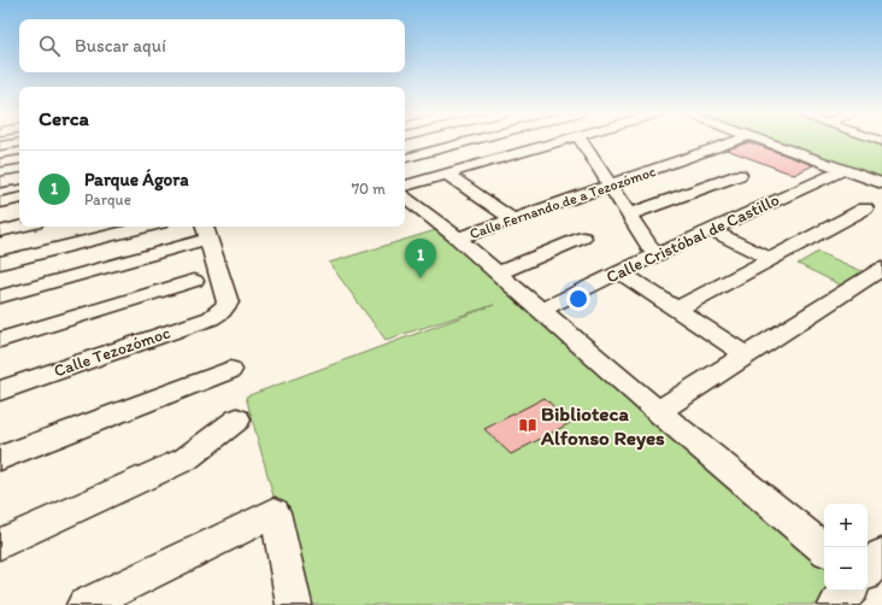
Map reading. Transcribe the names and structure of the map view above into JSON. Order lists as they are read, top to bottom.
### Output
{
  "streets": {
    "street": ["Calle Fernando de a Tezozómoc", "Calle Cristóbal de Castillo", "Calle Tezozómoc"]
  },
  "places": {
    "library": ["Biblioteca Alfonso Reyes"]
  },
  "page": {
    "search": "Buscar aquí",
    "heading": "Cerca",
    "list": [
      {
        "mark": "1",
        "name": "Parque Ágora",
        "note": "Parque",
        "value": "70 m"
      }
    ],
    "pins": "1",
    "map_buttons": ["+", "−"]
  }
}
